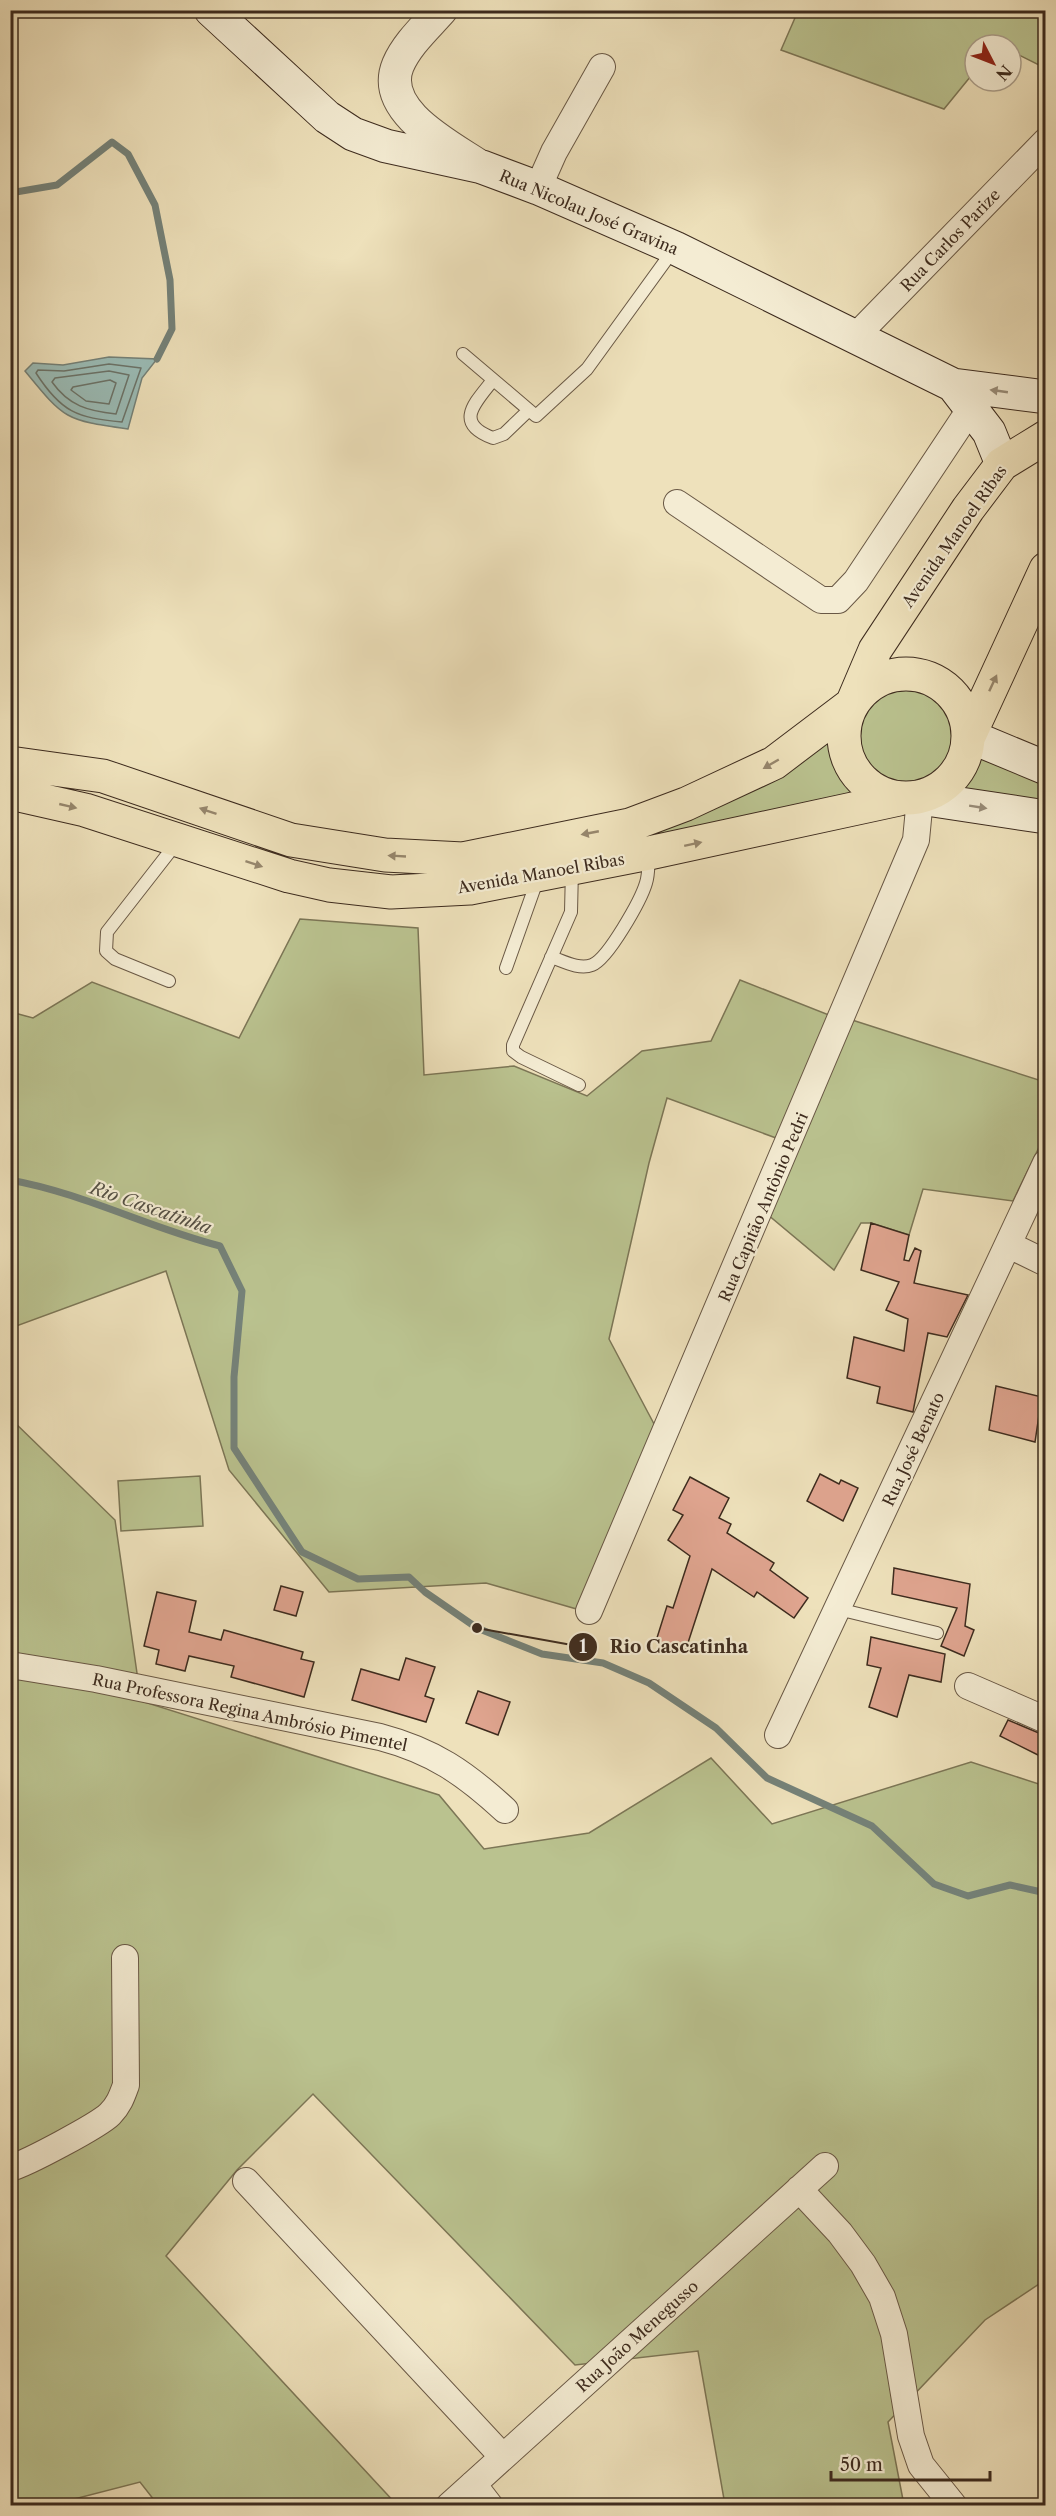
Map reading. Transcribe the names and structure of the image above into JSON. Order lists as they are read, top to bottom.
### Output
{
  "streets": {
    "main road": ["Rua Nicolau José Gravina", "Avenida Manoel Ribas"],
    "street": [
      "Rua Carlos Parize",
      "Rua Capitão Antônio Pedri",
      "Rua José Benato",
      "Rua Professora Regina Ambrósio Pimentel",
      "Rua João Menegusso"
    ]
  },
  "crossings": [
    ["Rua Nicolau José Gravina", "Rua Carlos Parize"],
    ["Rua Nicolau José Gravina", "Avenida Manoel Ribas"],
    ["Avenida Manoel Ribas", "Rua Capitão Antônio Pedri"]
  ],
  "water": ["Rio Cascatinha"],
  "places": ["Rio Cascatinha"],
  "scale_bar": "50 m",
  "north": "bottom right"
}
